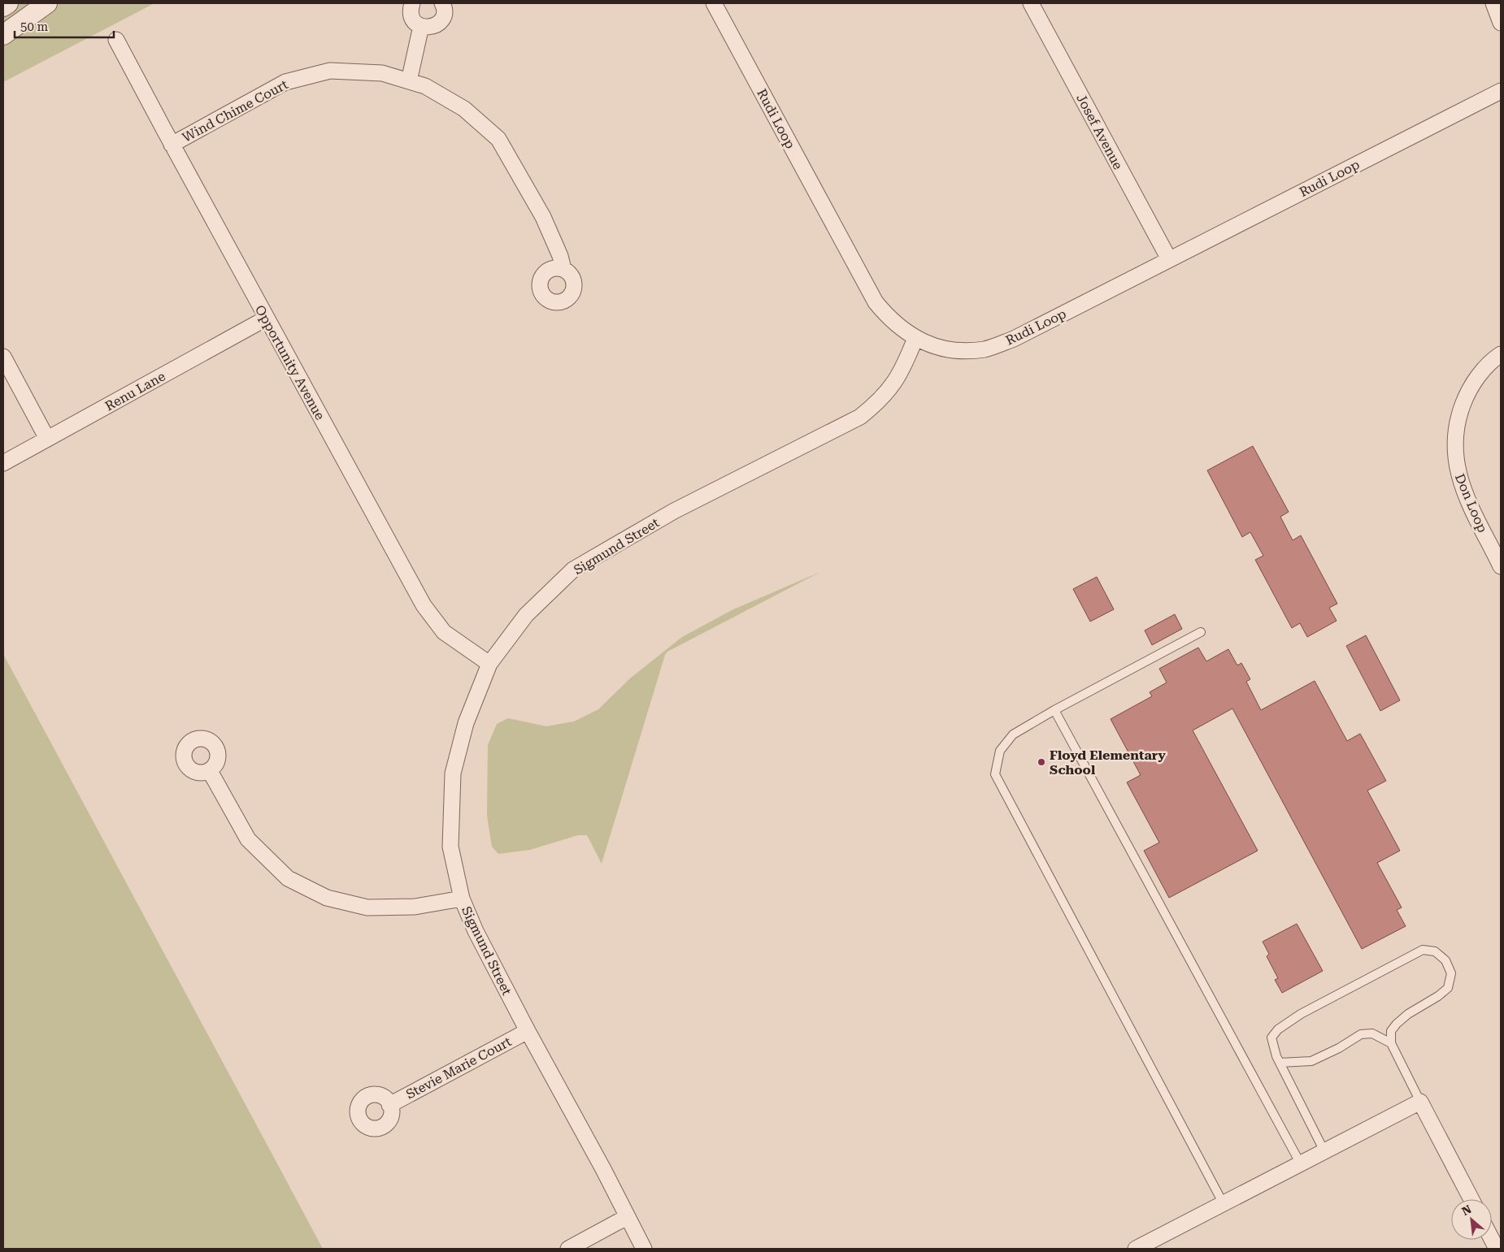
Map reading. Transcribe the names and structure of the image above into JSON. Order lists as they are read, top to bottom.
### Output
{
  "streets": {
    "street": [
      "Wind Chime Court",
      "Rudi Loop",
      "Josef Avenue",
      "Opportunity Avenue",
      "Renu Lane",
      "Don Loop",
      "Sigmund Street",
      "Stevie Marie Court"
    ]
  },
  "crossings": [
    ["Wind Chime Court", "Opportunity Avenue"],
    ["Rudi Loop", "Josef Avenue"],
    ["Rudi Loop", "Sigmund Street"],
    ["Opportunity Avenue", "Renu Lane"],
    ["Opportunity Avenue", "Sigmund Street"],
    ["Sigmund Street", "Stevie Marie Court"]
  ],
  "places": ["Floyd Elementary School"],
  "scale_bar": "50 m",
  "north": "top left"
}
